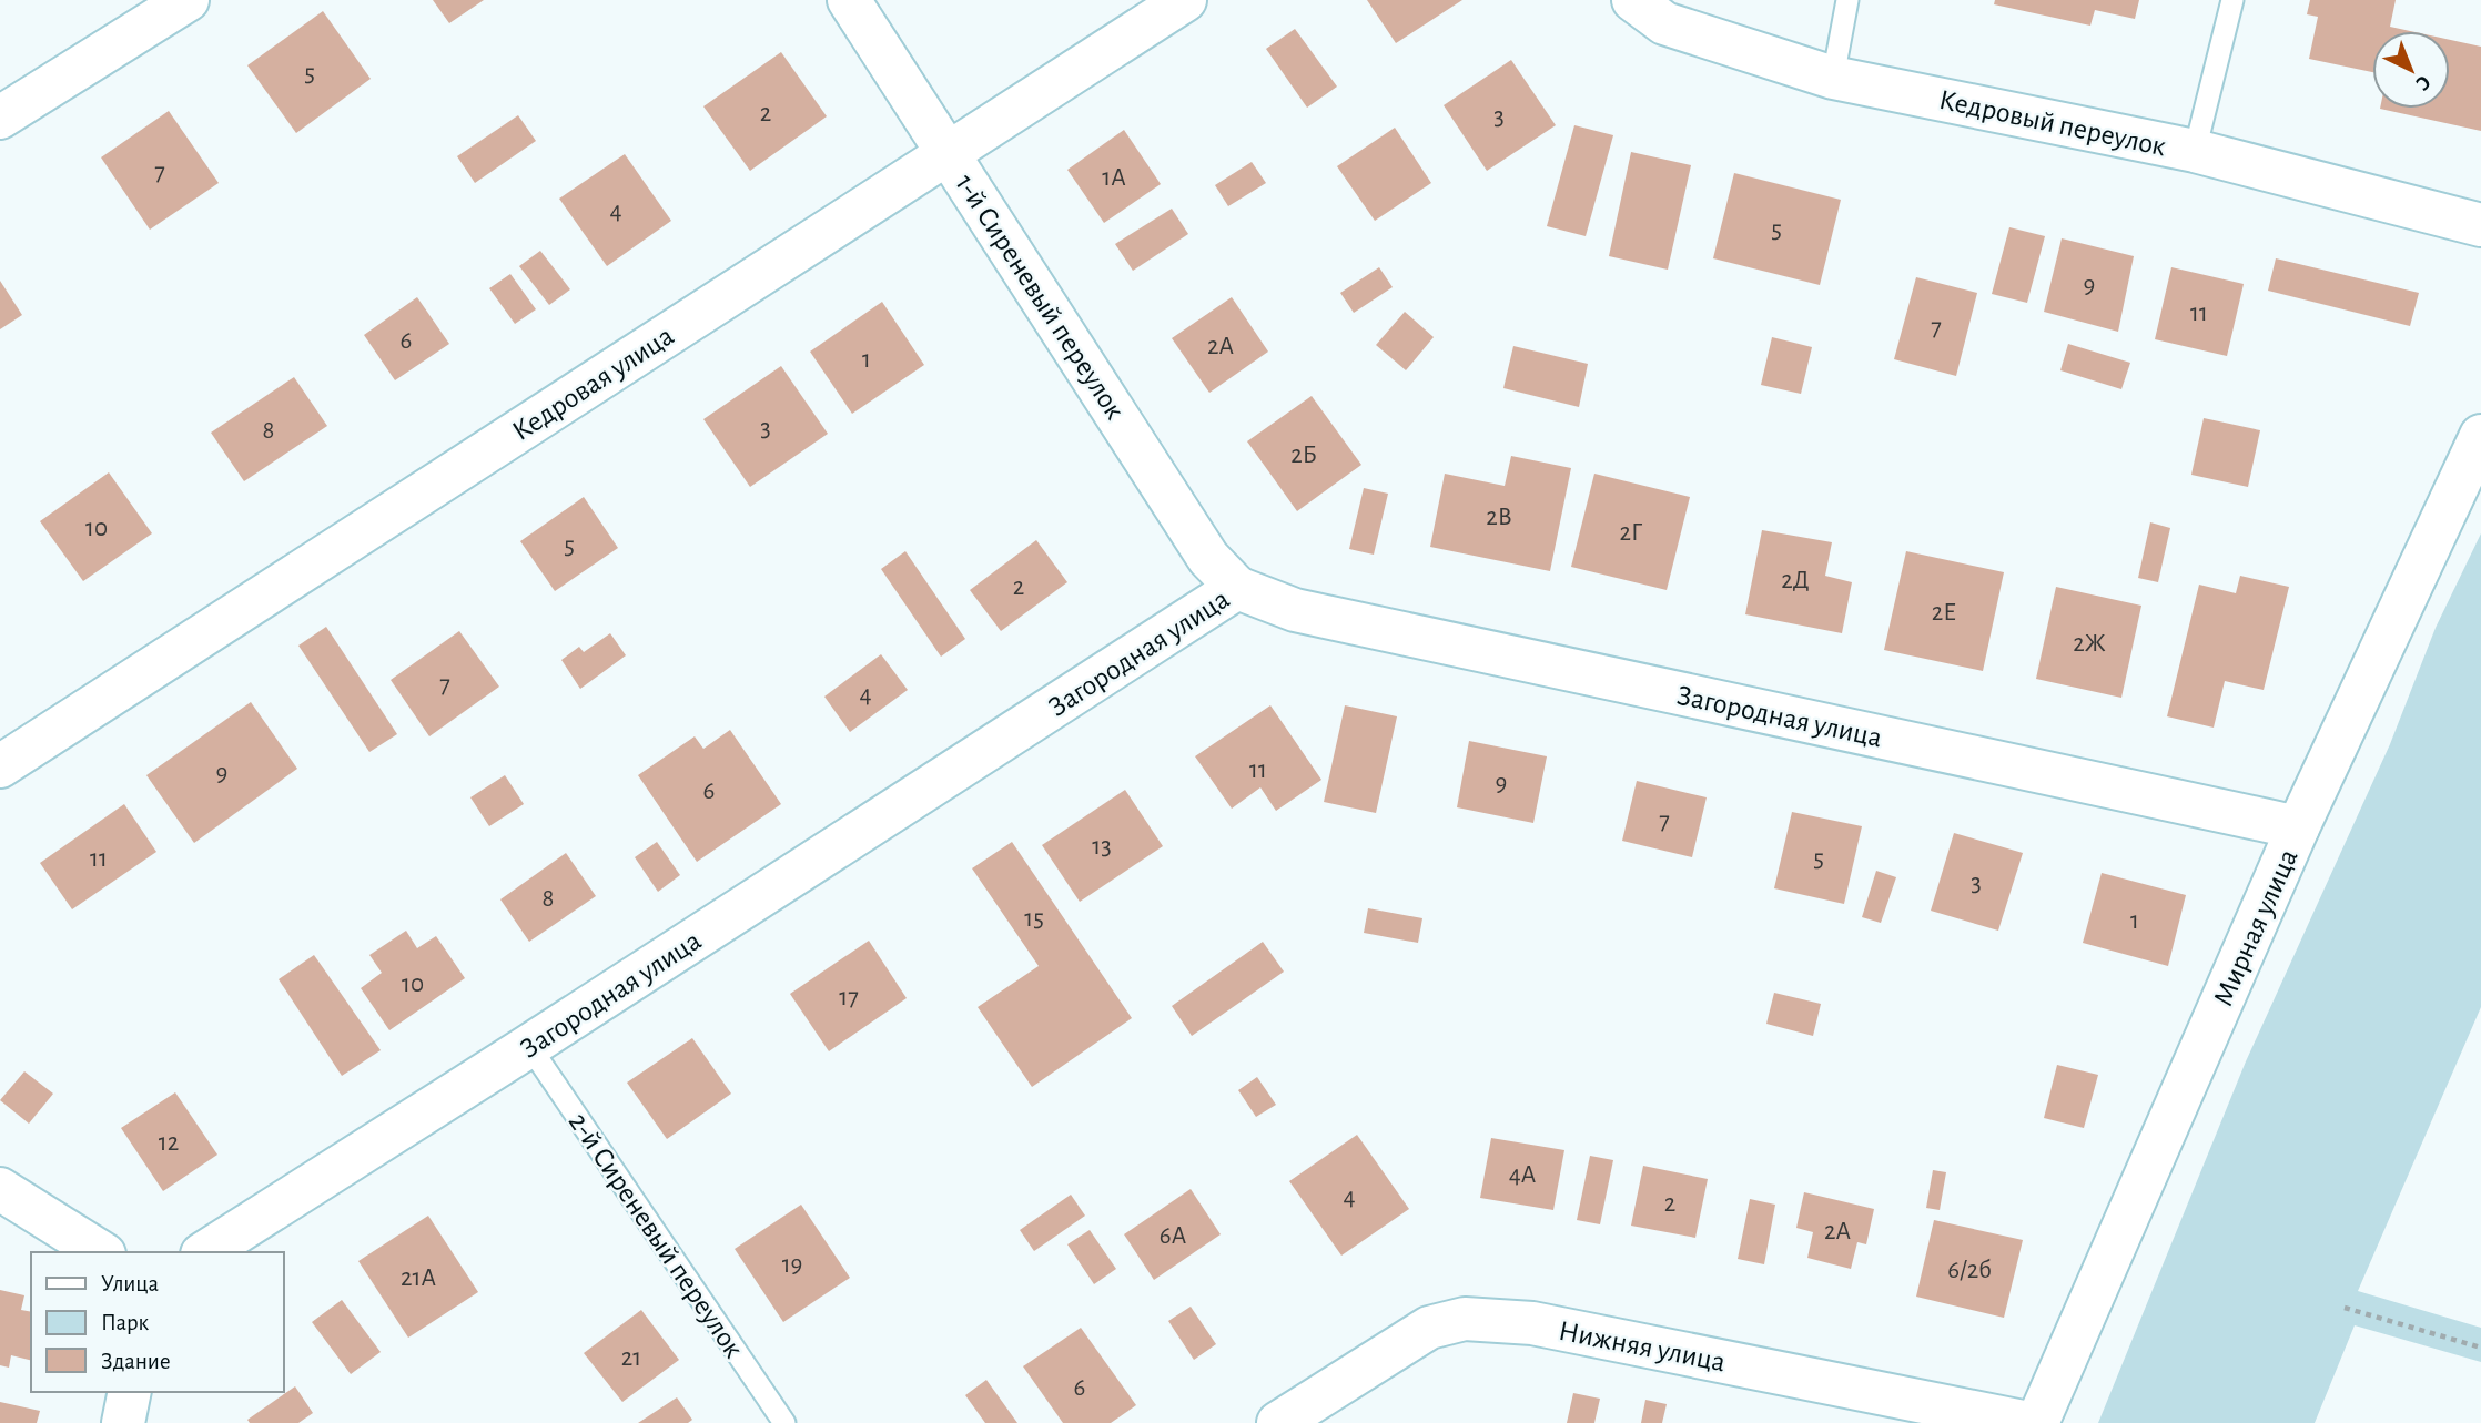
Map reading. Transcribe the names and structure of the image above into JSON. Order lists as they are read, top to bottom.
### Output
{
  "streets": {
    "street": [
      "Кедровый переулок",
      "1-й Сиреневый переулок",
      "Кедровая улица",
      "Загородная улица",
      "Мирная улица",
      "Нижняя улица"
    ],
    "lane": ["2-й Сиреневый переулок"]
  },
  "crossings": [
    ["1-й Сиреневый переулок", "Кедровая улица"],
    ["1-й Сиреневый переулок", "Загородная улица"],
    ["Загородная улица", "Мирная улица"],
    ["Загородная улица", "2-й Сиреневый переулок"]
  ],
  "house_numbers": [
    "5",
    "2",
    "3",
    "7",
    "1А",
    "4",
    "5",
    "9",
    "11",
    "7",
    "6",
    "2А",
    "1",
    "3",
    "8",
    "2Б",
    "2В",
    "10",
    "2Г",
    "5",
    "2Д",
    "2",
    "2Е",
    "2Ж",
    "7",
    "4",
    "11",
    "9",
    "9",
    "6",
    "7",
    "13",
    "11",
    "5",
    "3",
    "8",
    "15",
    "1",
    "10",
    "17",
    "12",
    "4А",
    "4",
    "2",
    "2А",
    "6А",
    "19",
    "6/2б",
    "21А",
    "21",
    "6"
  ],
  "legend": ["Улица", "Парк", "Здание"],
  "north": "bottom right"
}
